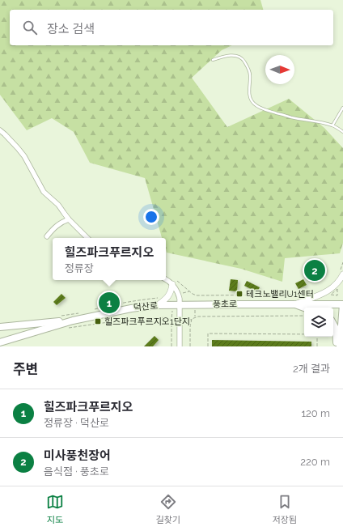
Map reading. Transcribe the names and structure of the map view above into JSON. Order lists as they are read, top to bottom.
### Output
{
  "streets": {
    "main road": ["풍초로", "덕산로"]
  },
  "crossings": [
    ["풍초로", "덕산로"]
  ],
  "places": {
    "transit": ["테크노밸리U1센터", "힐즈파크푸르지오1단지"]
  },
  "north": "right",
  "page": {
    "search": "장소 검색",
    "popup": ["힐즈파크푸르지오", "정류장"],
    "pins": ["2", "1"],
    "heading": ["주변", "2개 결과"],
    "list": [
      {
        "mark": "1",
        "name": "힐즈파크푸르지오",
        "note": "정류장 · 덕산로",
        "value": "120 m"
      },
      {
        "mark": "2",
        "name": "미사풍천장어",
        "note": "음식점 · 풍초로",
        "value": "220 m"
      }
    ],
    "nav": ["지도", "길찾기", "저장됨"]
  }
}
